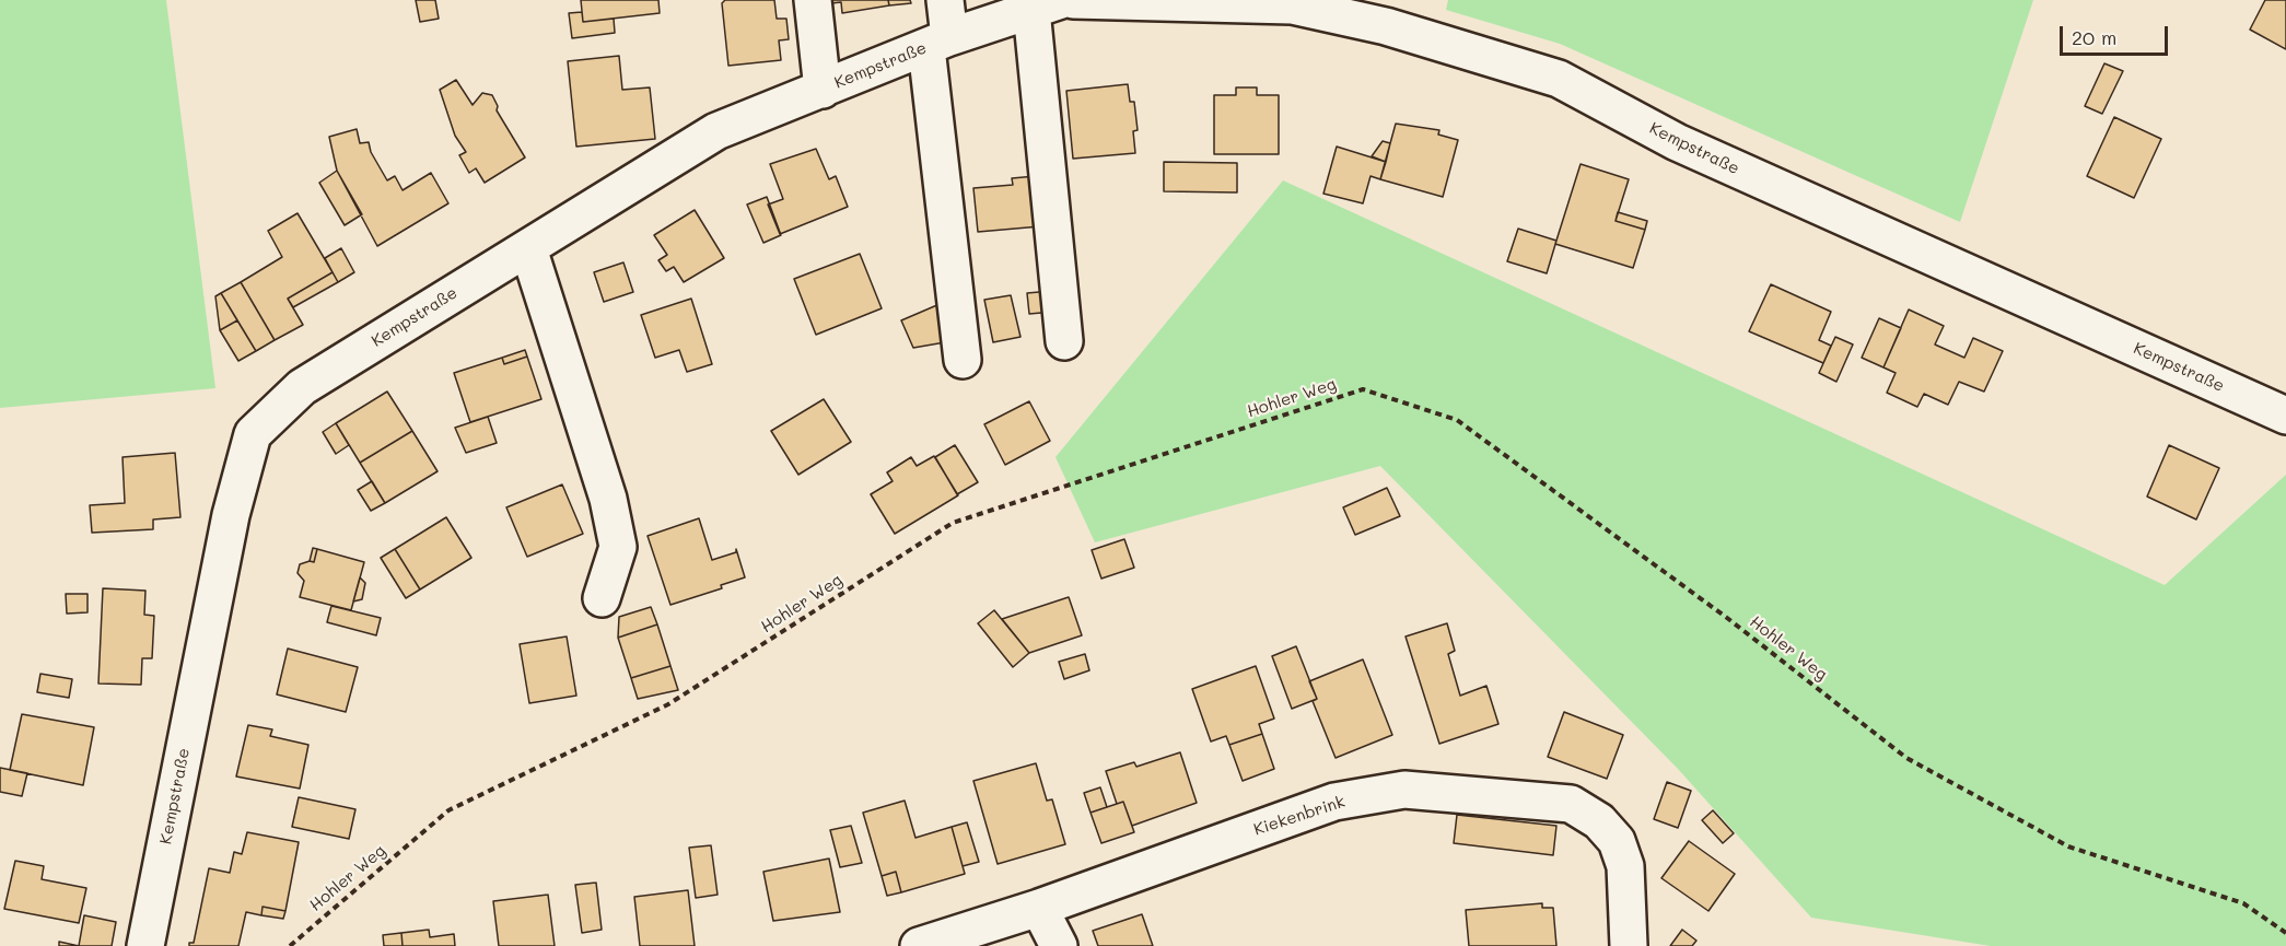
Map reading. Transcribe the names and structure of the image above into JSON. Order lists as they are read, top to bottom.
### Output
{
  "streets": {
    "street": ["Kempstraße", "Kiekenbrink"],
    "path": ["Hohler Weg"]
  },
  "scale_bar": "20 m"
}
